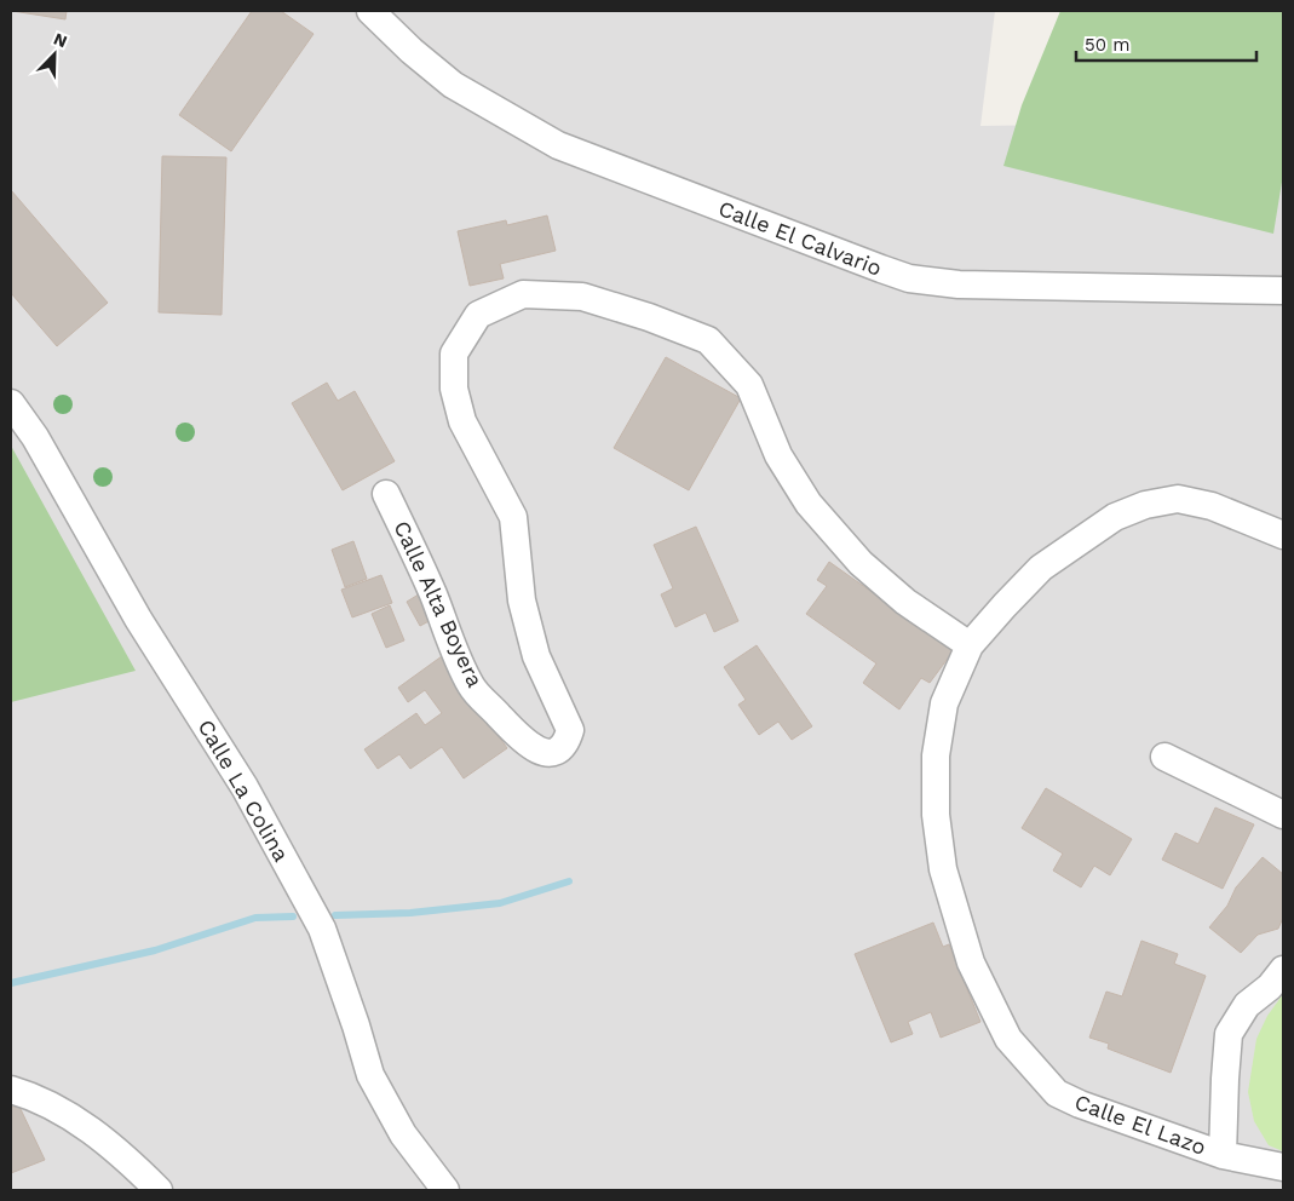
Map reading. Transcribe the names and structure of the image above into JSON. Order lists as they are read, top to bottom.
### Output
{
  "streets": {
    "street": [
      "Calle El Calvario",
      "Calle Alta Boyera",
      "Calle La Colina",
      "Calle El Lazo"
    ]
  },
  "crossings": [
    ["Calle Alta Boyera", "Calle El Lazo"]
  ],
  "scale_bar": "50 m",
  "north": "top right"
}
